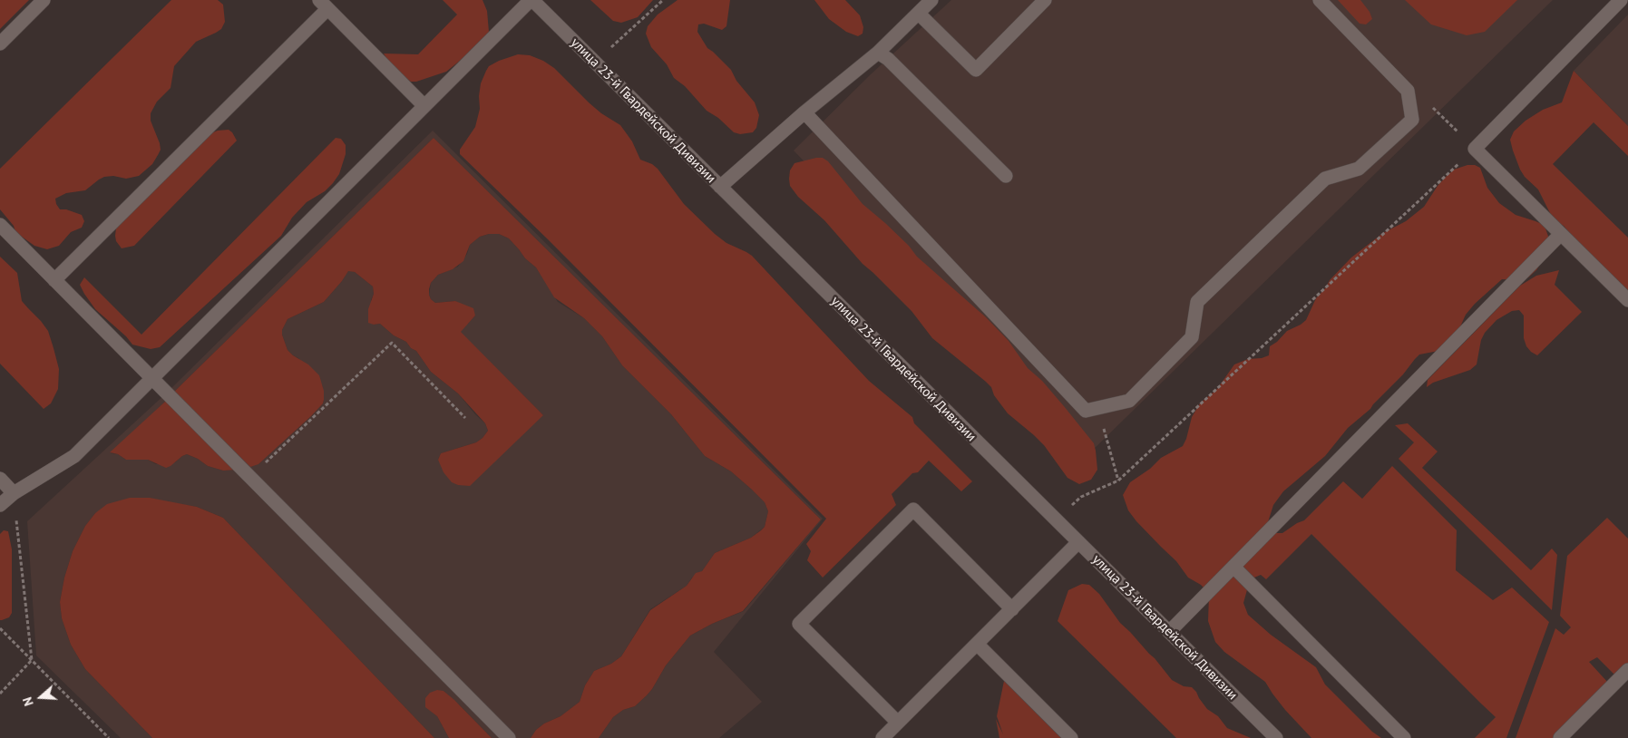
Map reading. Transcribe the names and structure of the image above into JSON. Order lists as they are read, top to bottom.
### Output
{
  "streets": {
    "street": ["улица 23-й Гвардейской Дивизии"]
  },
  "north": "left"
}
